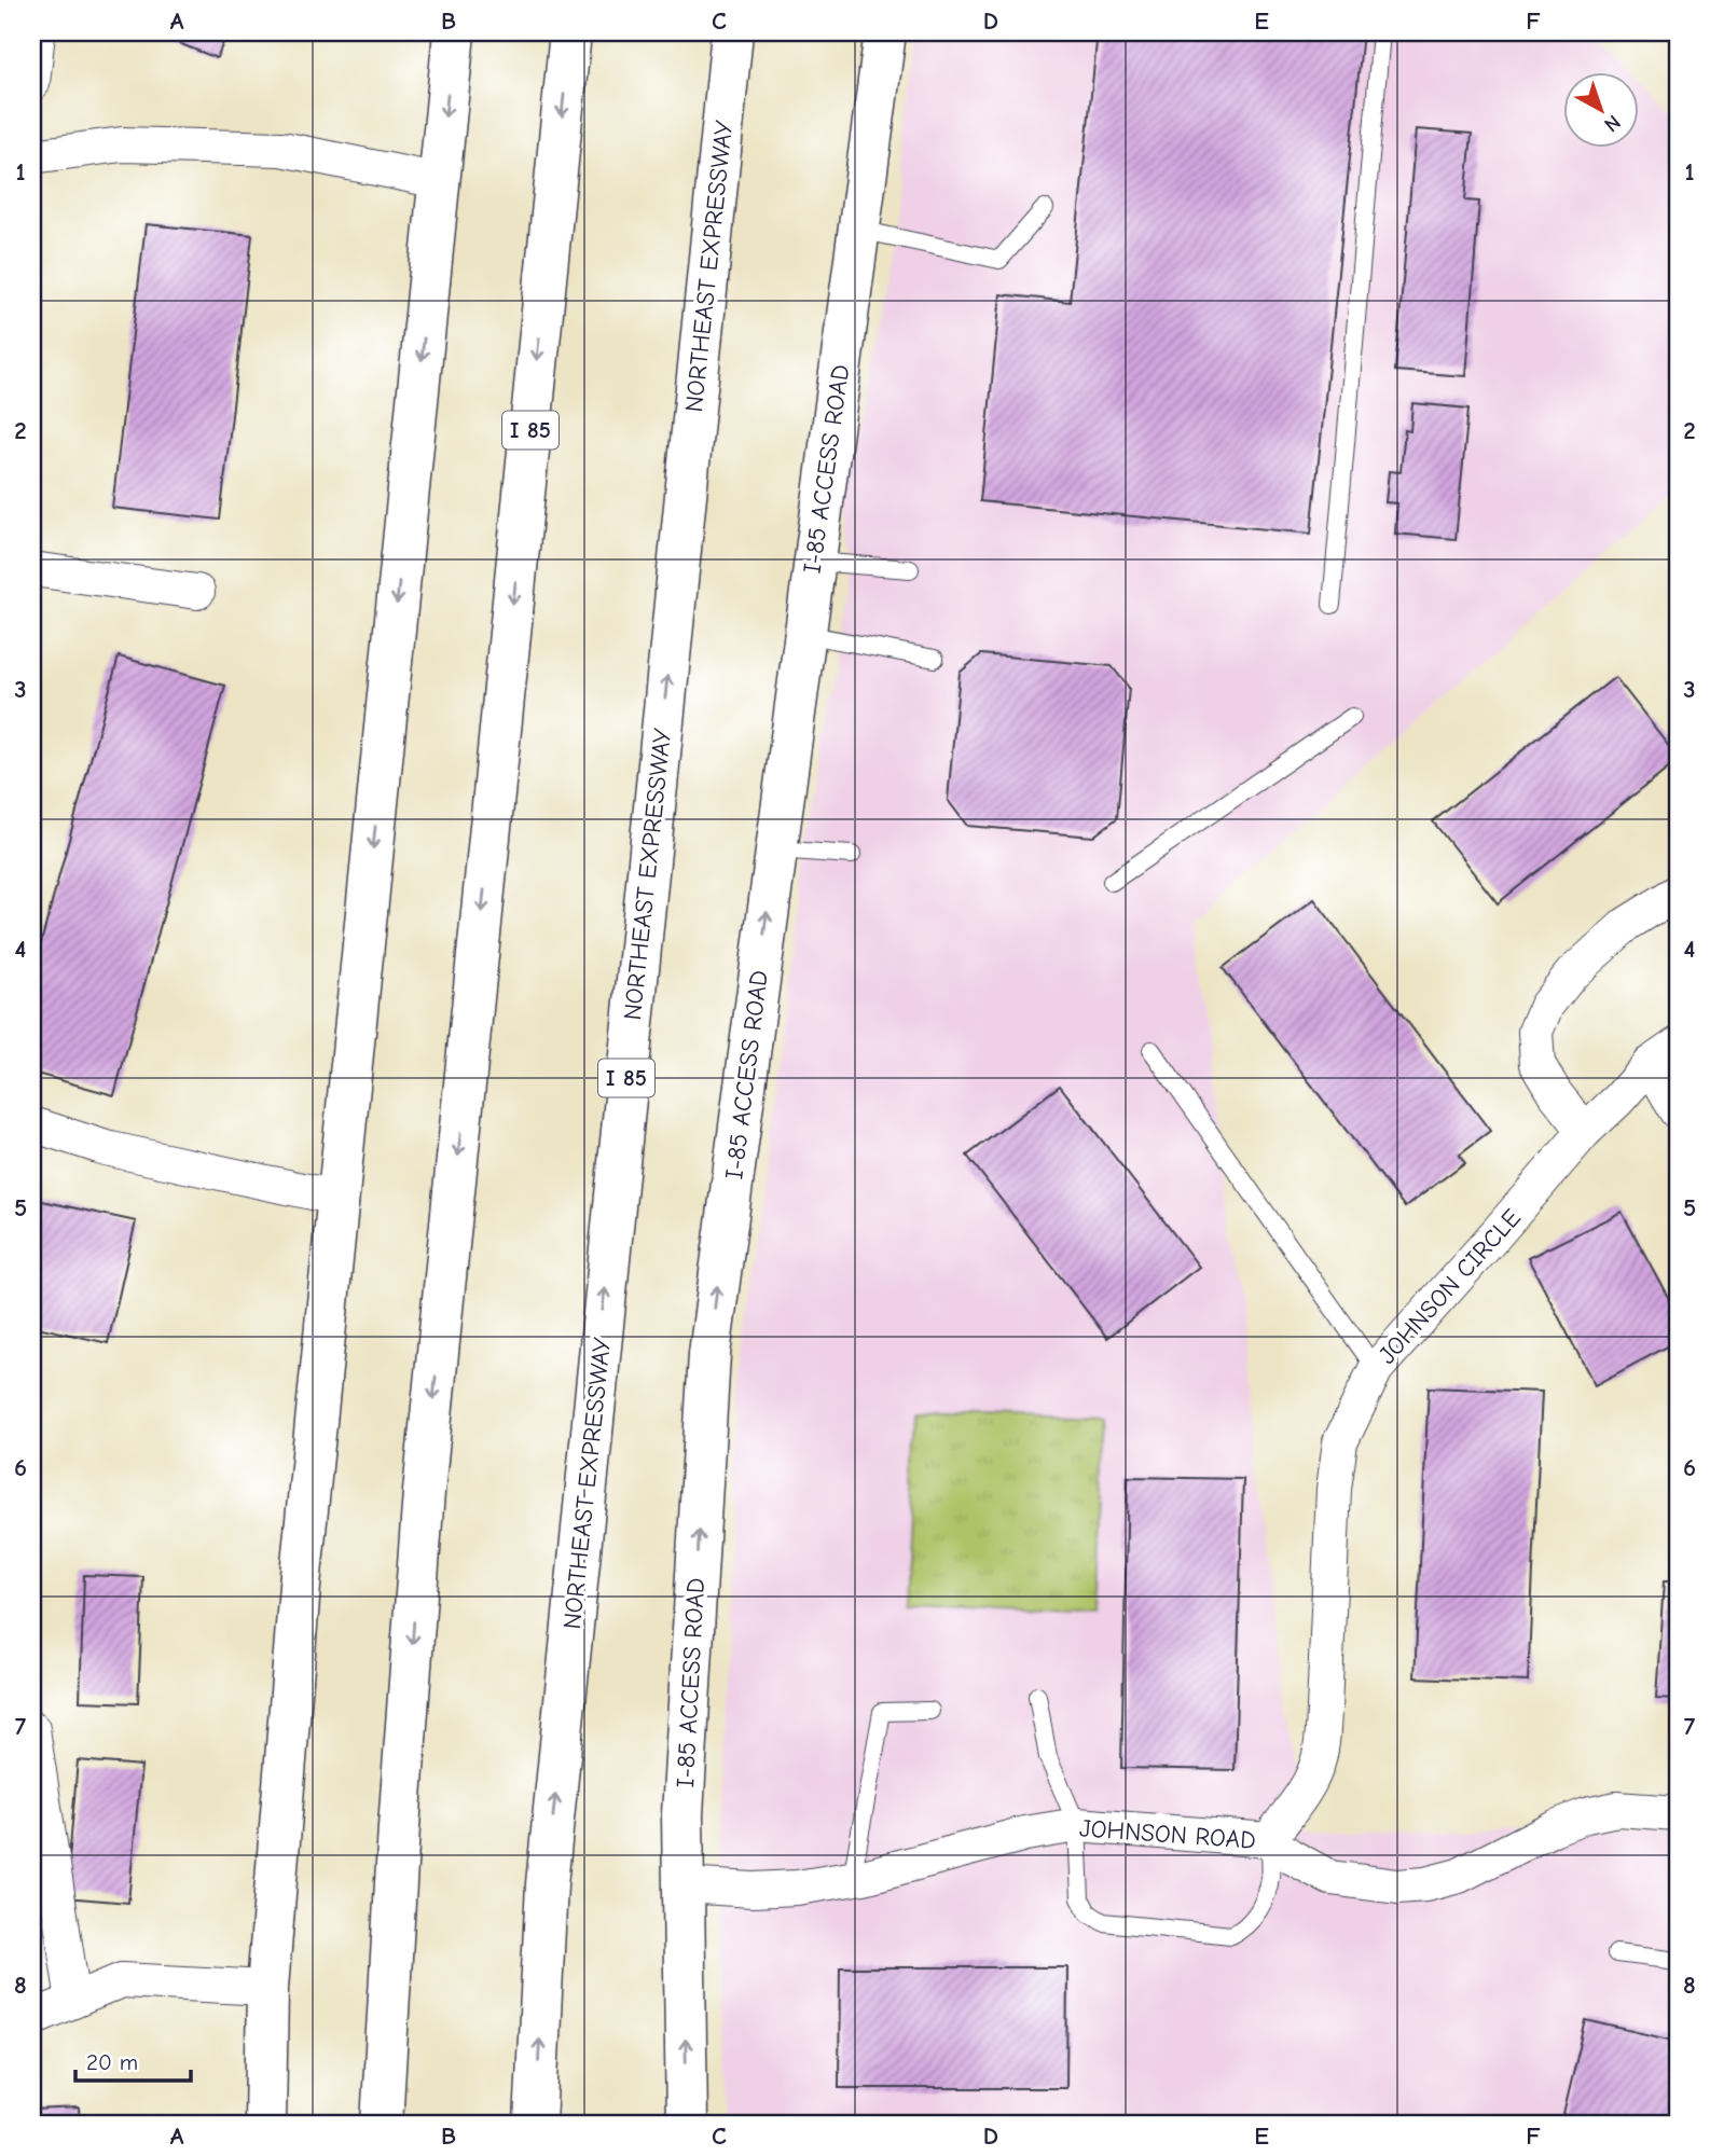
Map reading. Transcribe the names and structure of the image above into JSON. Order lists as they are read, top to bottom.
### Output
{
  "streets": {
    "main road": ["NORTHEAST EXPRESSWAY", "I 85", "I-85 ACCESS ROAD"],
    "street": ["JOHNSON CIRCLE", "JOHNSON ROAD"]
  },
  "crossings": [
    ["I-85 ACCESS ROAD", "JOHNSON ROAD"],
    ["JOHNSON CIRCLE", "JOHNSON ROAD"]
  ],
  "scale_bar": "20 m",
  "north": "bottom right",
  "grid": {
    "columns": [
      "A",
      "B",
      "C",
      "D",
      "E",
      "F"
    ],
    "rows": [
      "1",
      "2",
      "3",
      "4",
      "5",
      "6",
      "7",
      "8"
    ]
  }
}
